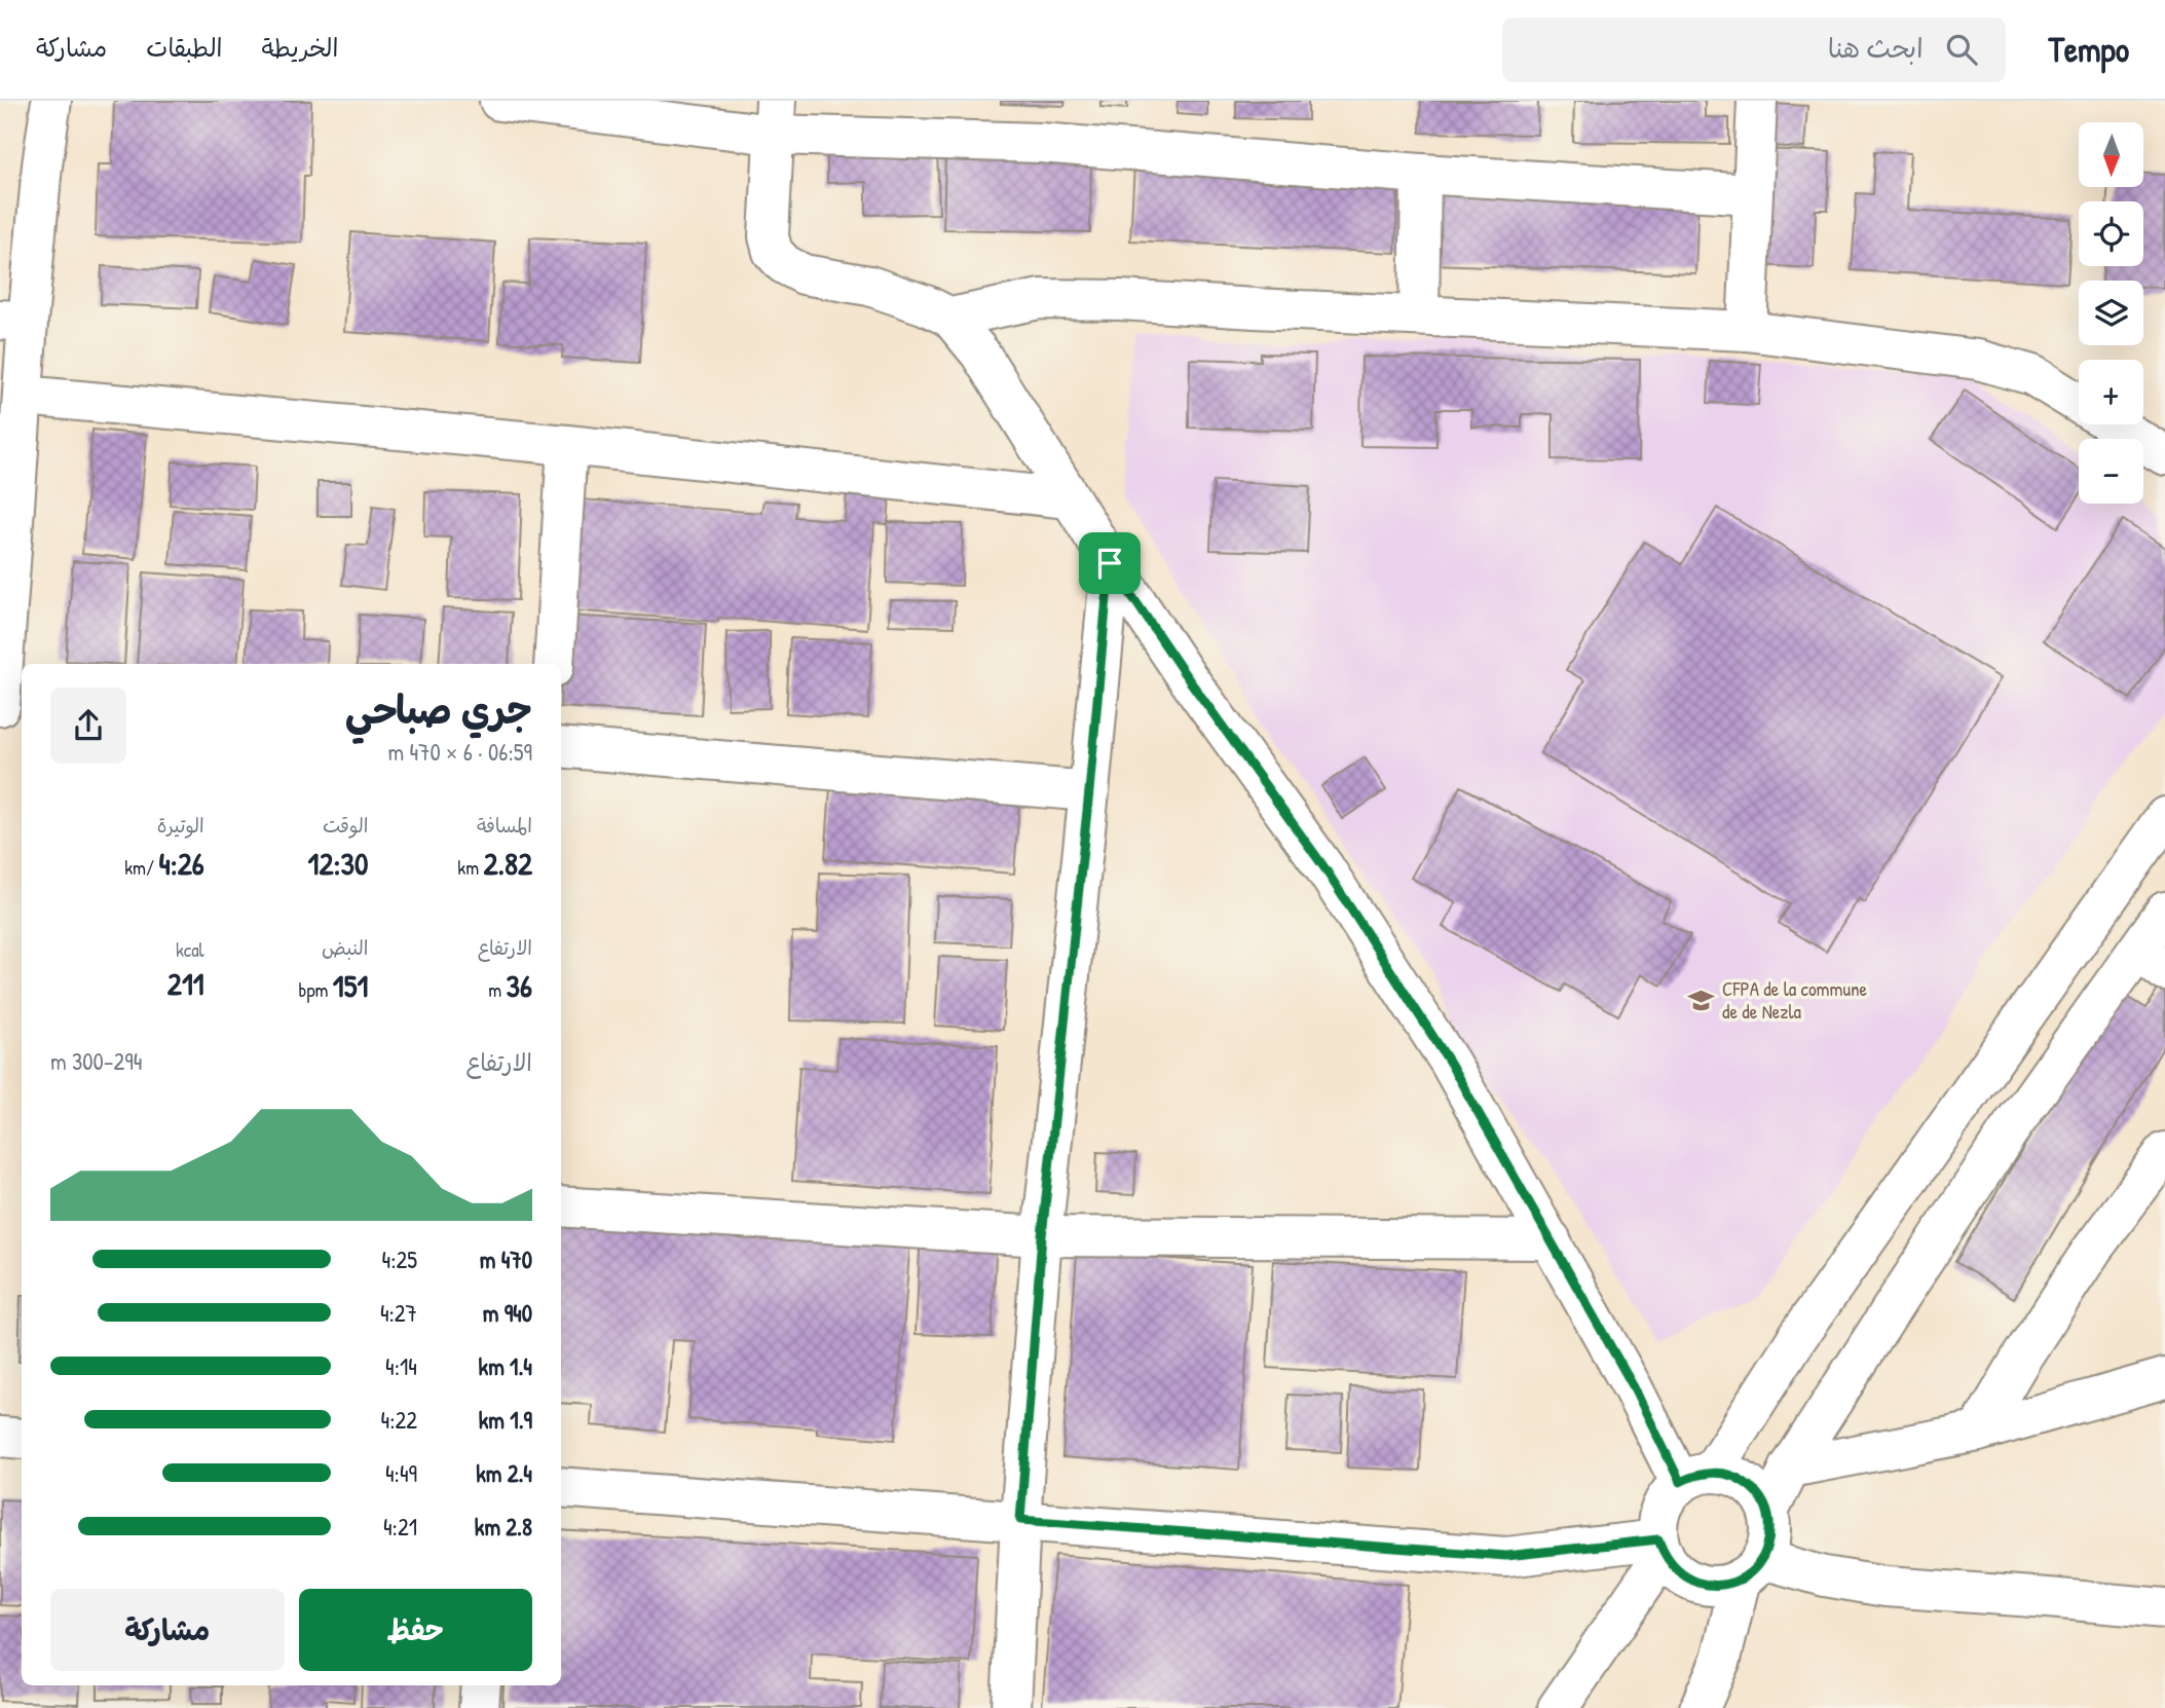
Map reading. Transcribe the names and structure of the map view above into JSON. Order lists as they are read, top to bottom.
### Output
{
  "places": {
    "school or university": ["CFPA de la commune de de Nezla"]
  },
  "north": "bottom",
  "page": {
    "header": "Tempo",
    "search": "ابحث هنا",
    "nav": ["الخريطة", "الطبقات", "مشاركة"],
    "map_buttons": ["+", "−"],
    "heading": ["جري صباحي", "06:59 · 6 × 470 m"],
    "stats": [
      ["المسافة", "2.82 km"],
      ["الوقت", "12:30"],
      ["الوتيرة", "4:26 /km"],
      ["الارتفاع", "36 m"],
      ["النبض", "151 bpm"],
      ["kcal", "211"]
    ],
    "chart": ["الارتفاع", "294–300 m"],
    "list": [
      {
        "name": "470 m",
        "note": "4:25"
      },
      {
        "name": "940 m",
        "note": "4:27"
      },
      {
        "name": "1.4 km",
        "note": "4:14"
      },
      {
        "name": "1.9 km",
        "note": "4:22"
      },
      {
        "name": "2.4 km",
        "note": "4:49"
      },
      {
        "name": "2.8 km",
        "note": "4:21"
      }
    ],
    "buttons": ["حفظ", "مشاركة"]
  }
}
